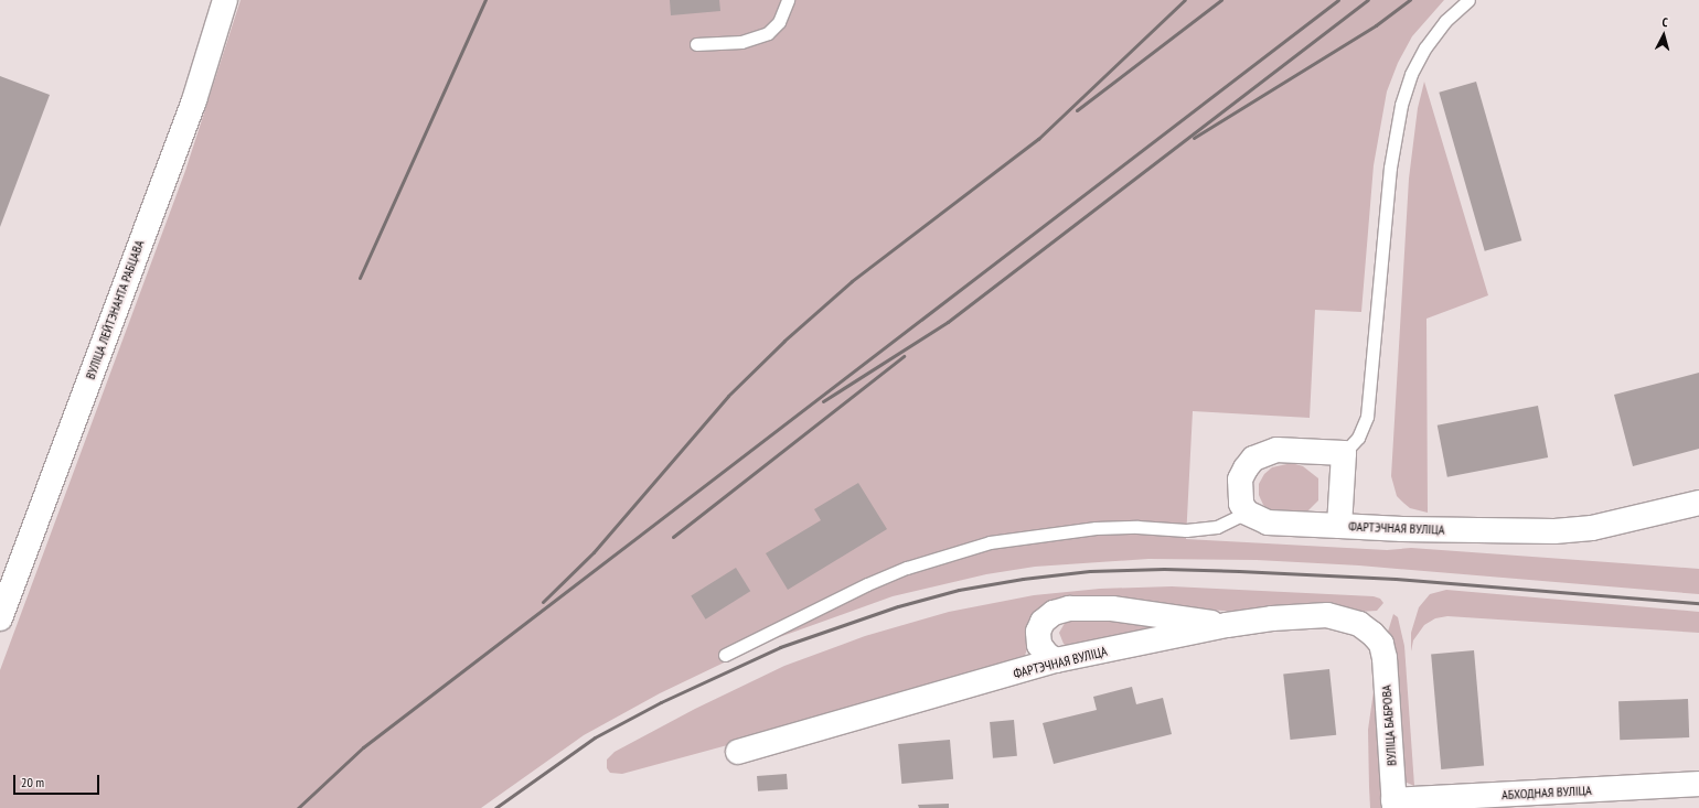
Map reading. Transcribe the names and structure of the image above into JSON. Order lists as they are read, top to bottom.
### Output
{
  "streets": {
    "street": [
      "ВУЛІЦА ЛЕЙТЭНАНТА РАБЦАВА",
      "ФАРТЭЧНАЯ ВУЛІЦА",
      "ВУЛІЦА БАБРОВА",
      "АБХОДНАЯ ВУЛІЦА"
    ]
  },
  "crossings": [
    ["ФАРТЭЧНАЯ ВУЛІЦА", "ВУЛІЦА БАБРОВА"],
    ["ВУЛІЦА БАБРОВА", "АБХОДНАЯ ВУЛІЦА"]
  ],
  "scale_bar": "20 m",
  "north": "top"
}
